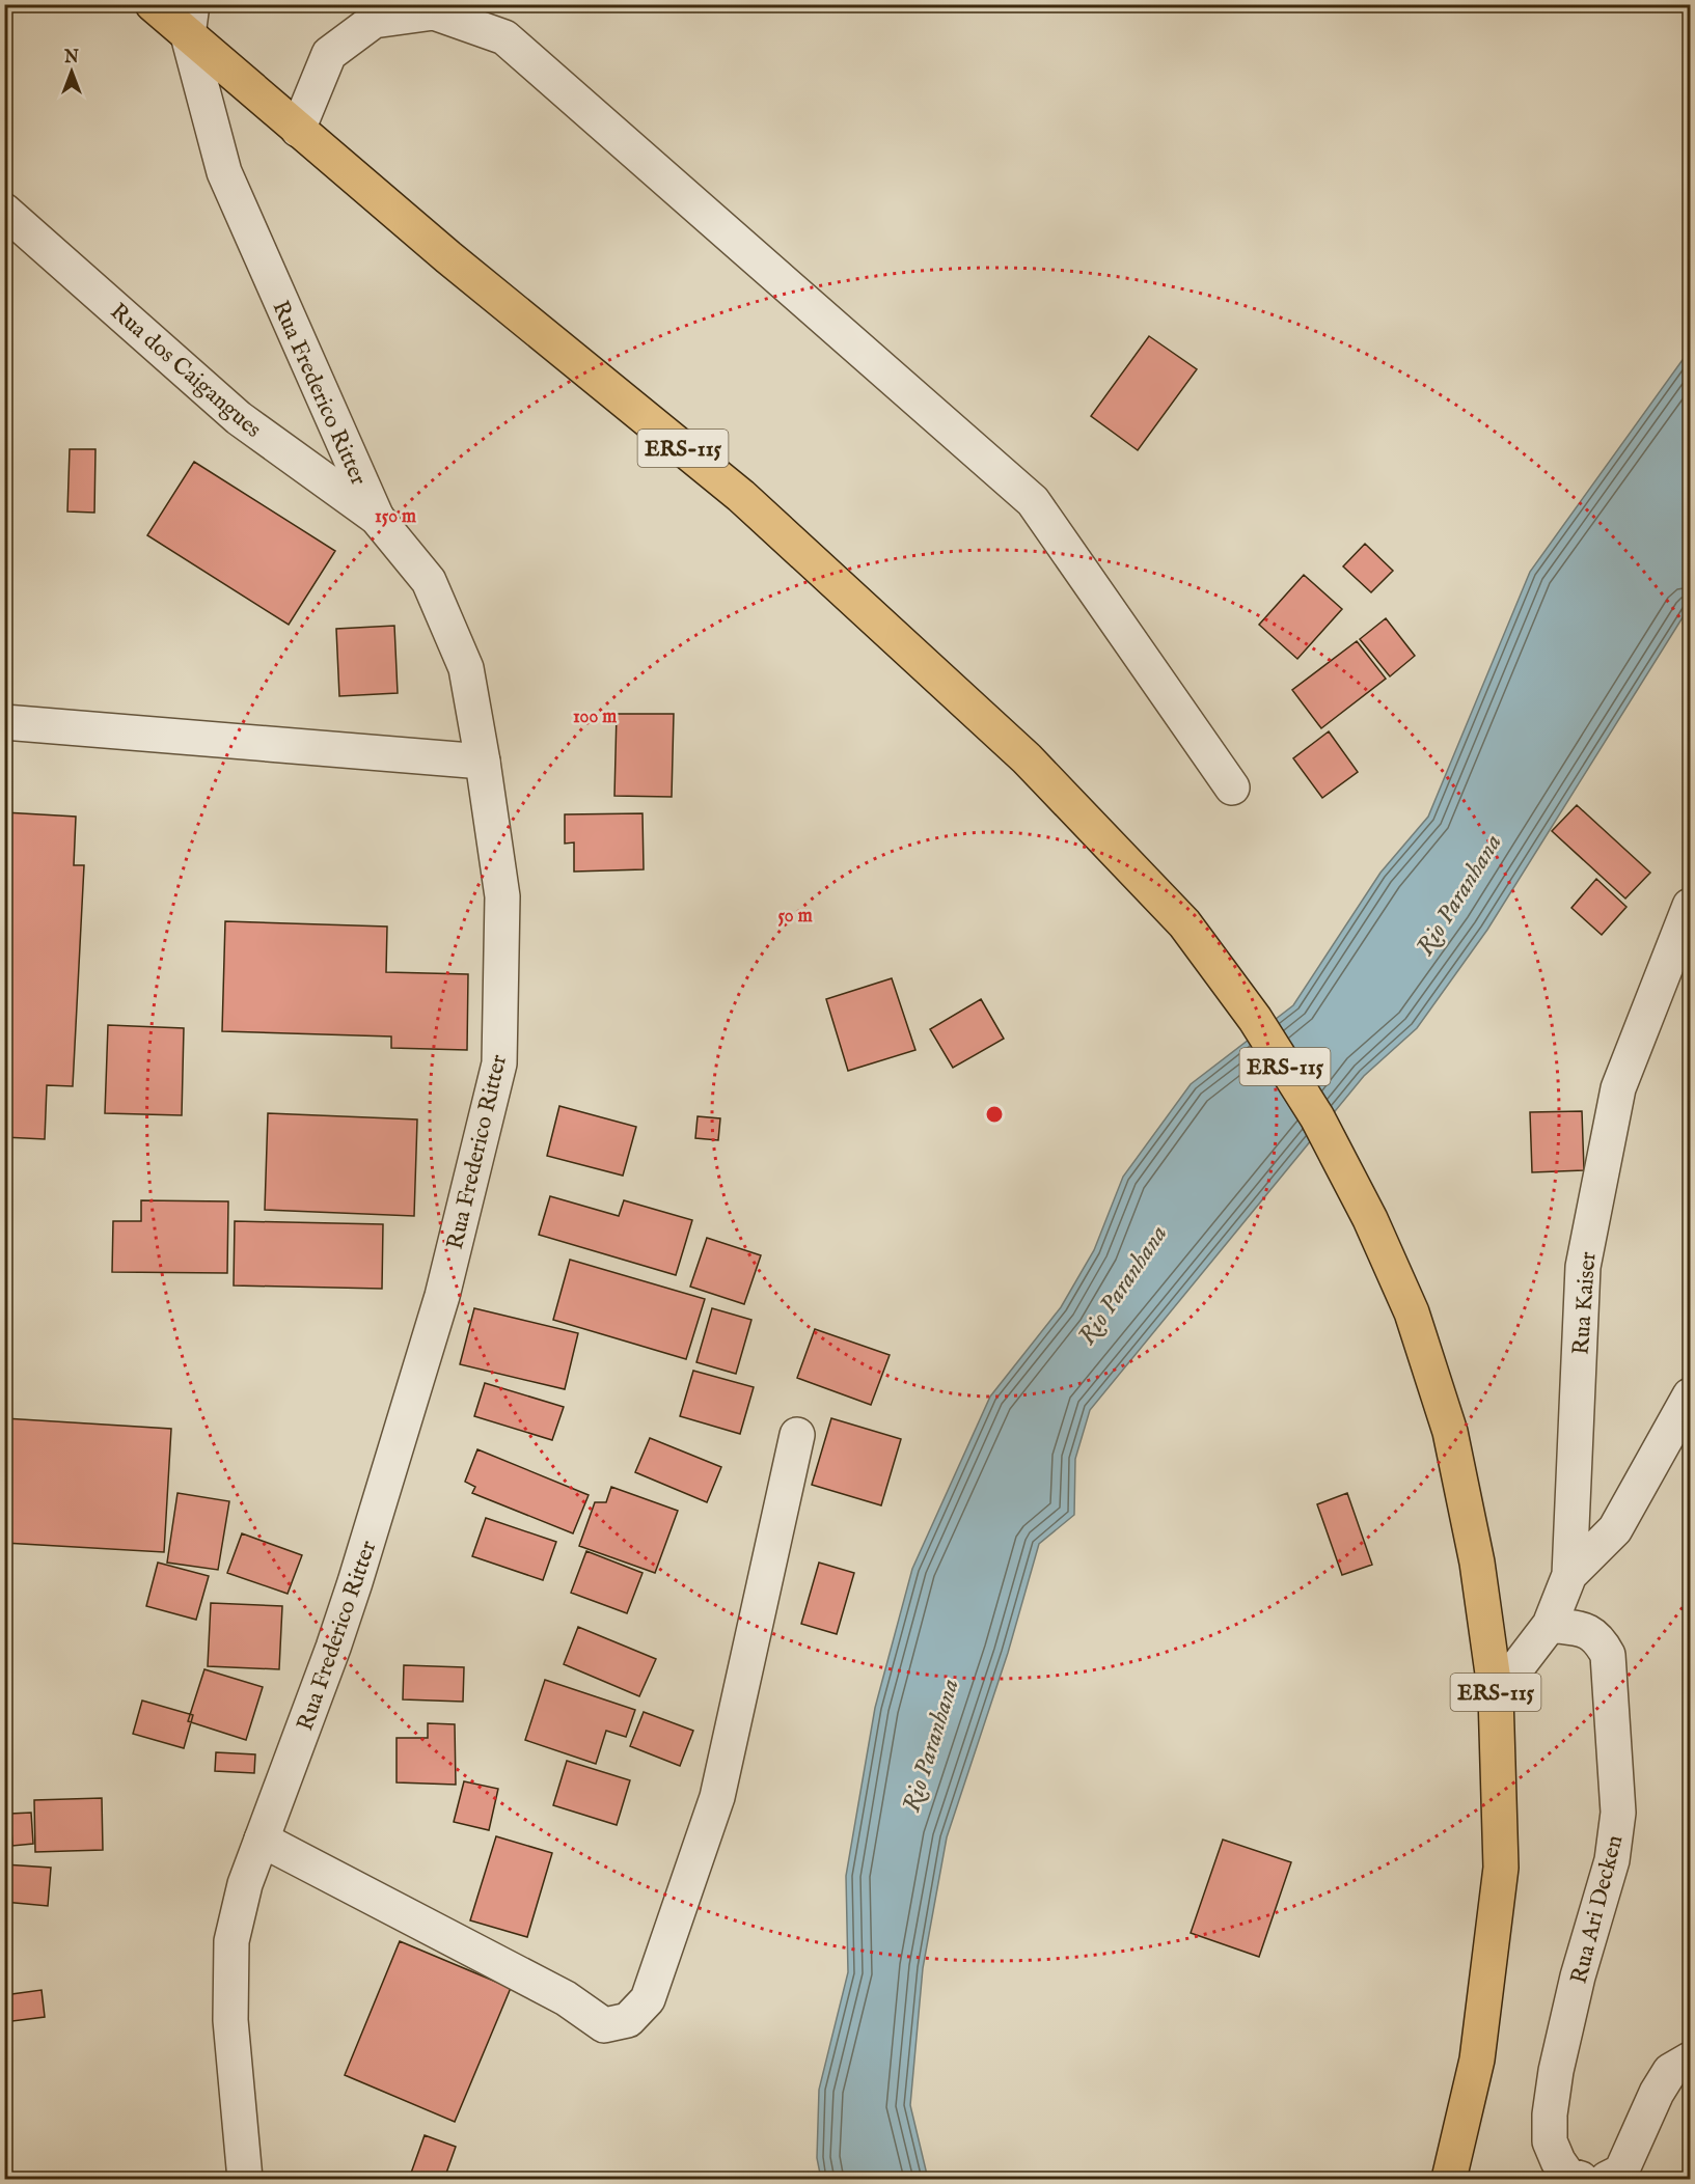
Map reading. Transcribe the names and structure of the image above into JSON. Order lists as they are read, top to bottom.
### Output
{
  "streets": {
    "main road": ["ERS-115"],
    "street": [
      "Rua dos Caigangues",
      "Rua Frederico Ritter",
      "Rua Kaiser",
      "Rua Ari Decken"
    ]
  },
  "crossings": [
    ["Rua dos Caigangues", "Rua Frederico Ritter"],
    ["Rua Frederico Ritter", "ERS-115"],
    ["ERS-115", "Rua Kaiser"],
    ["Rua Kaiser", "Rua Ari Decken"]
  ],
  "water": ["Rio Paranhana"],
  "north": "top",
  "rings": ["150 m", "100 m", "50 m"]
}
